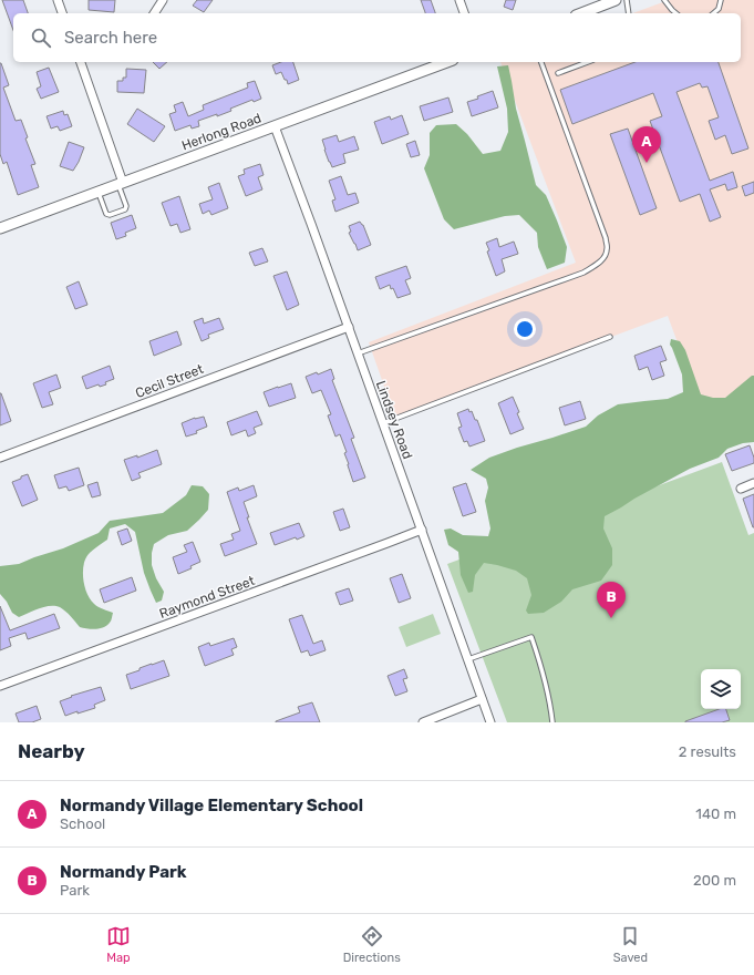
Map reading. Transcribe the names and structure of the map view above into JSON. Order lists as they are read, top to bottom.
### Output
{
  "streets": {
    "street": [
      "Herlong Road",
      "Cecil Street",
      "Lindsey Road",
      "Raymond Street"
    ]
  },
  "crossings": [
    ["Herlong Road", "Lindsey Road"],
    ["Cecil Street", "Lindsey Road"],
    ["Lindsey Road", "Raymond Street"]
  ],
  "page": {
    "search": "Search here",
    "pins": ["A", "B"],
    "heading": ["Nearby", "2 results"],
    "list": [
      {
        "mark": "A",
        "name": "Normandy Village Elementary School",
        "note": "School",
        "value": "140 m"
      },
      {
        "mark": "B",
        "name": "Normandy Park",
        "note": "Park",
        "value": "200 m"
      }
    ],
    "nav": ["Map", "Directions", "Saved"]
  }
}
